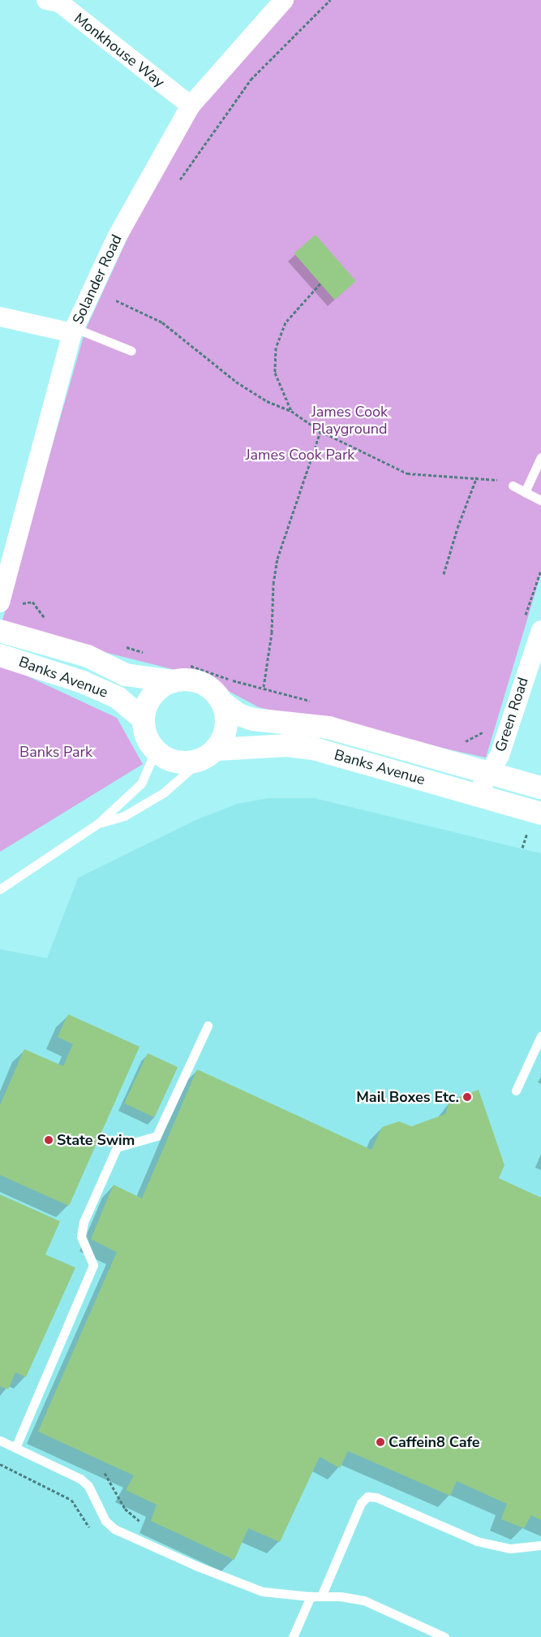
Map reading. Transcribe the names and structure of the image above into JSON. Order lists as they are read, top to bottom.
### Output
{
  "streets": {
    "street": [
      "Monkhouse Way",
      "Solander Road",
      "Banks Avenue",
      "Green Road"
    ]
  },
  "crossings": [
    ["Monkhouse Way", "Solander Road"],
    ["Banks Avenue", "Green Road"]
  ],
  "parks": ["James Cook Playground", "James Cook Park", "Banks Park"],
  "places": ["Mail Boxes Etc.", "State Swim", "Caffein8 Cafe"]
}
